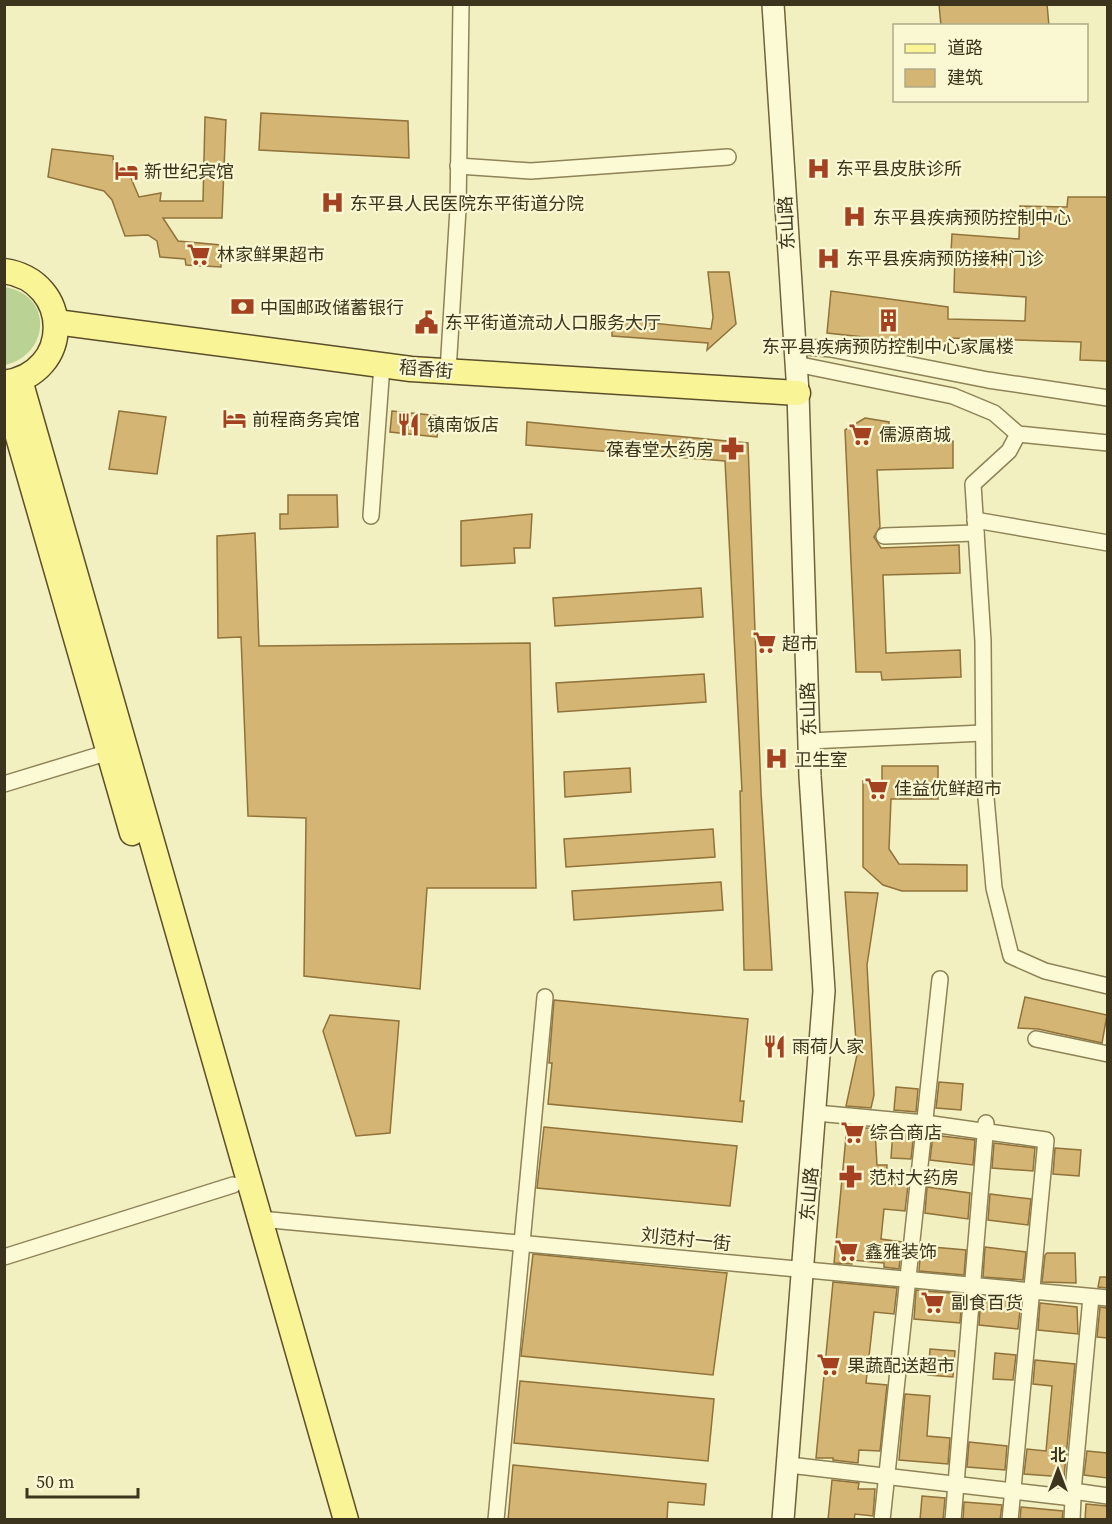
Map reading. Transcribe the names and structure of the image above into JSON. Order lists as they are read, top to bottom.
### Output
{
  "streets": {
    "main road": ["稻香街"],
    "street": ["东山路", "刘范村一街"]
  },
  "crossings": [
    ["东山路", "稻香街"],
    ["东山路", "刘范村一街"]
  ],
  "places": {
    "hospital": [
      "东平县皮肤诊所",
      "东平县人民医院东平街道分院",
      "东平县疾病预防控制中心",
      "东平县疾病预防接种门诊",
      "卫生室"
    ],
    "hotel": ["新世纪宾馆", "前程商务宾馆"],
    "supermarket": [
      "林家鲜果超市",
      "儒源商城",
      "超市",
      "佳益优鲜超市",
      "综合商店",
      "鑫雅装饰",
      "副食百货",
      "果蔬配送超市"
    ],
    "bank": ["中国邮政储蓄银行"],
    "building": ["东平县疾病预防控制中心家属楼"],
    "public building": ["东平街道流动人口服务大厅"],
    "restaurant": ["镇南饭店", "雨荷人家"],
    "pharmacy": ["葆春堂大药房", "范村大药房"]
  },
  "legend": ["道路", "建筑"],
  "scale_bar": "50 m",
  "north": "top"
}
